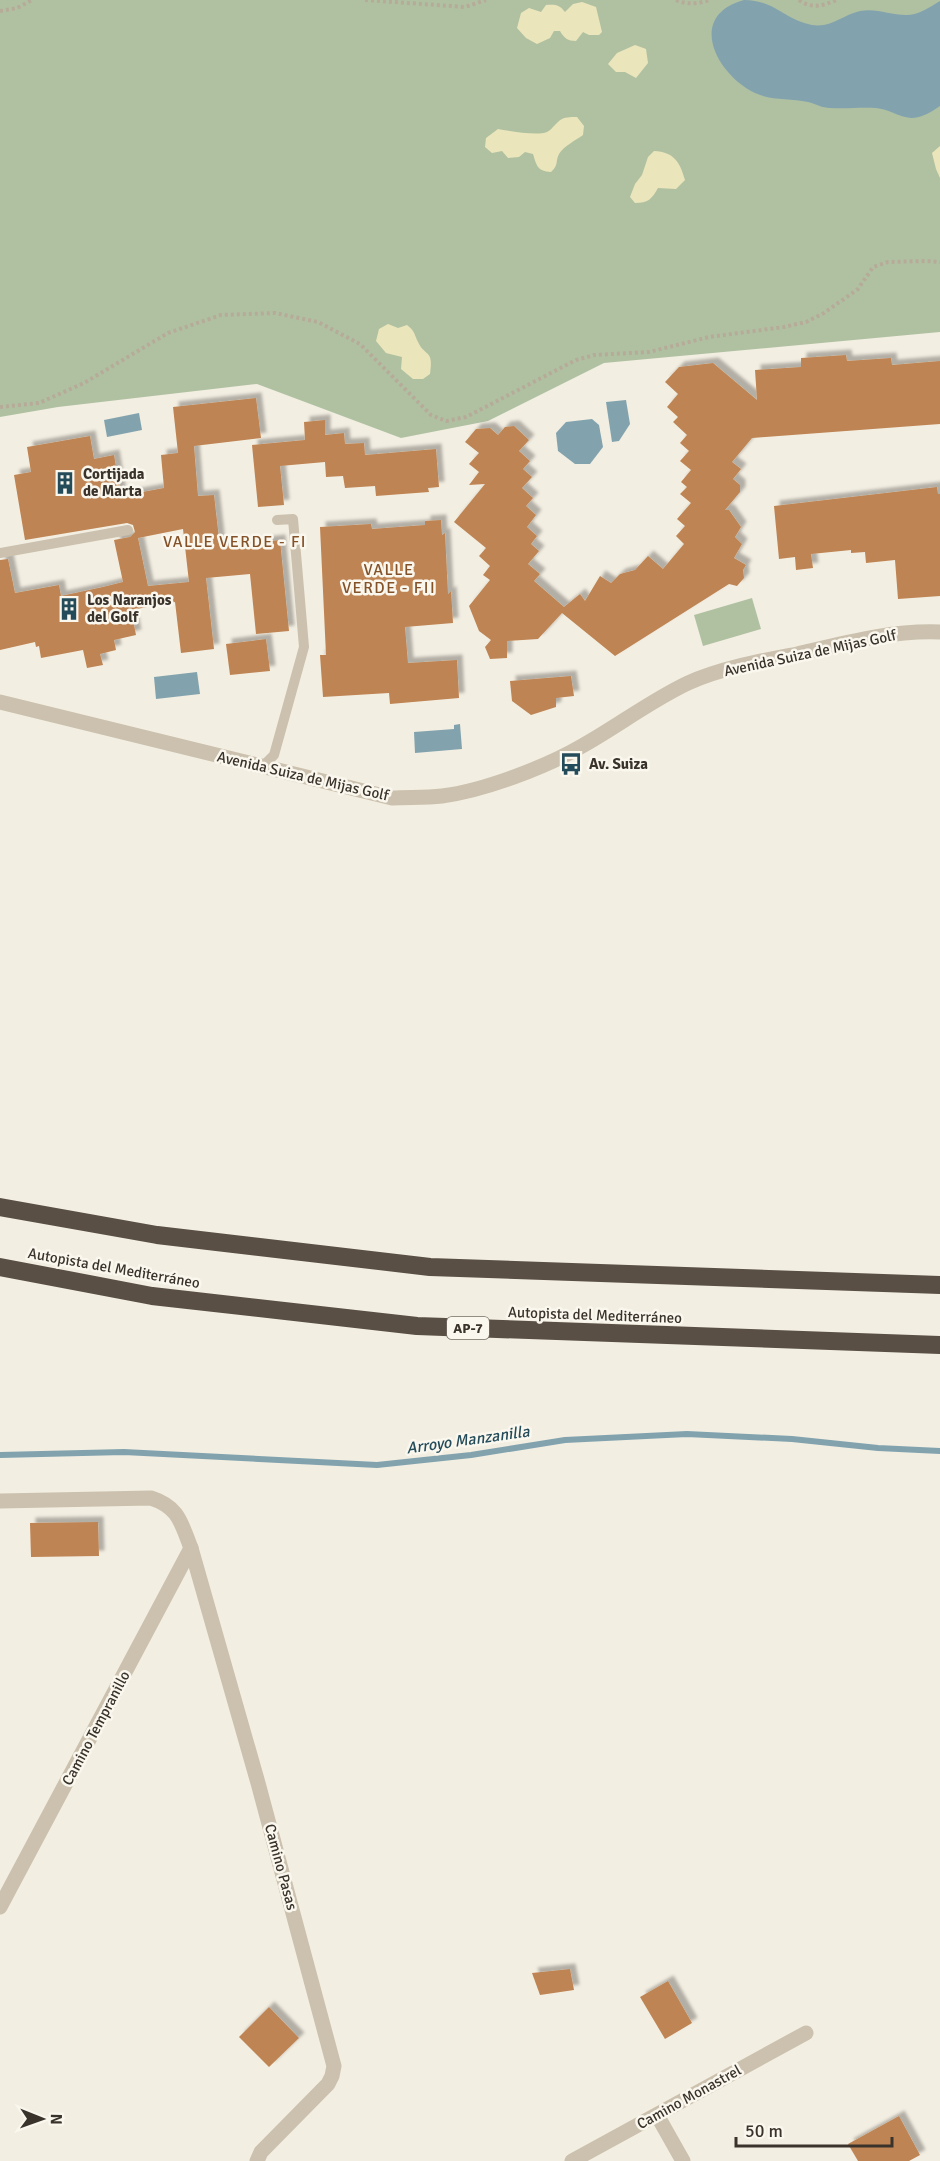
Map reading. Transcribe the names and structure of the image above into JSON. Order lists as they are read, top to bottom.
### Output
{
  "streets": {
    "highway": ["Autopista del Mediterráneo", "AP-7"],
    "street": [
      "Avenida Suiza de Mijas Golf",
      "Camino Tempranillo",
      "Camino Pasas",
      "Camino Monastrel"
    ]
  },
  "crossings": [
    ["Camino Tempranillo", "Camino Pasas"]
  ],
  "districts": ["VALLE VERDE - FI", "VALLE VERDE - FII"],
  "water": ["Arroyo Manzanilla"],
  "places": {
    "building": ["Cortijada de Marta", "Los Naranjos del Golf"],
    "bus stop": ["Av. Suiza"]
  },
  "scale_bar": "50 m",
  "north": "right"
}
